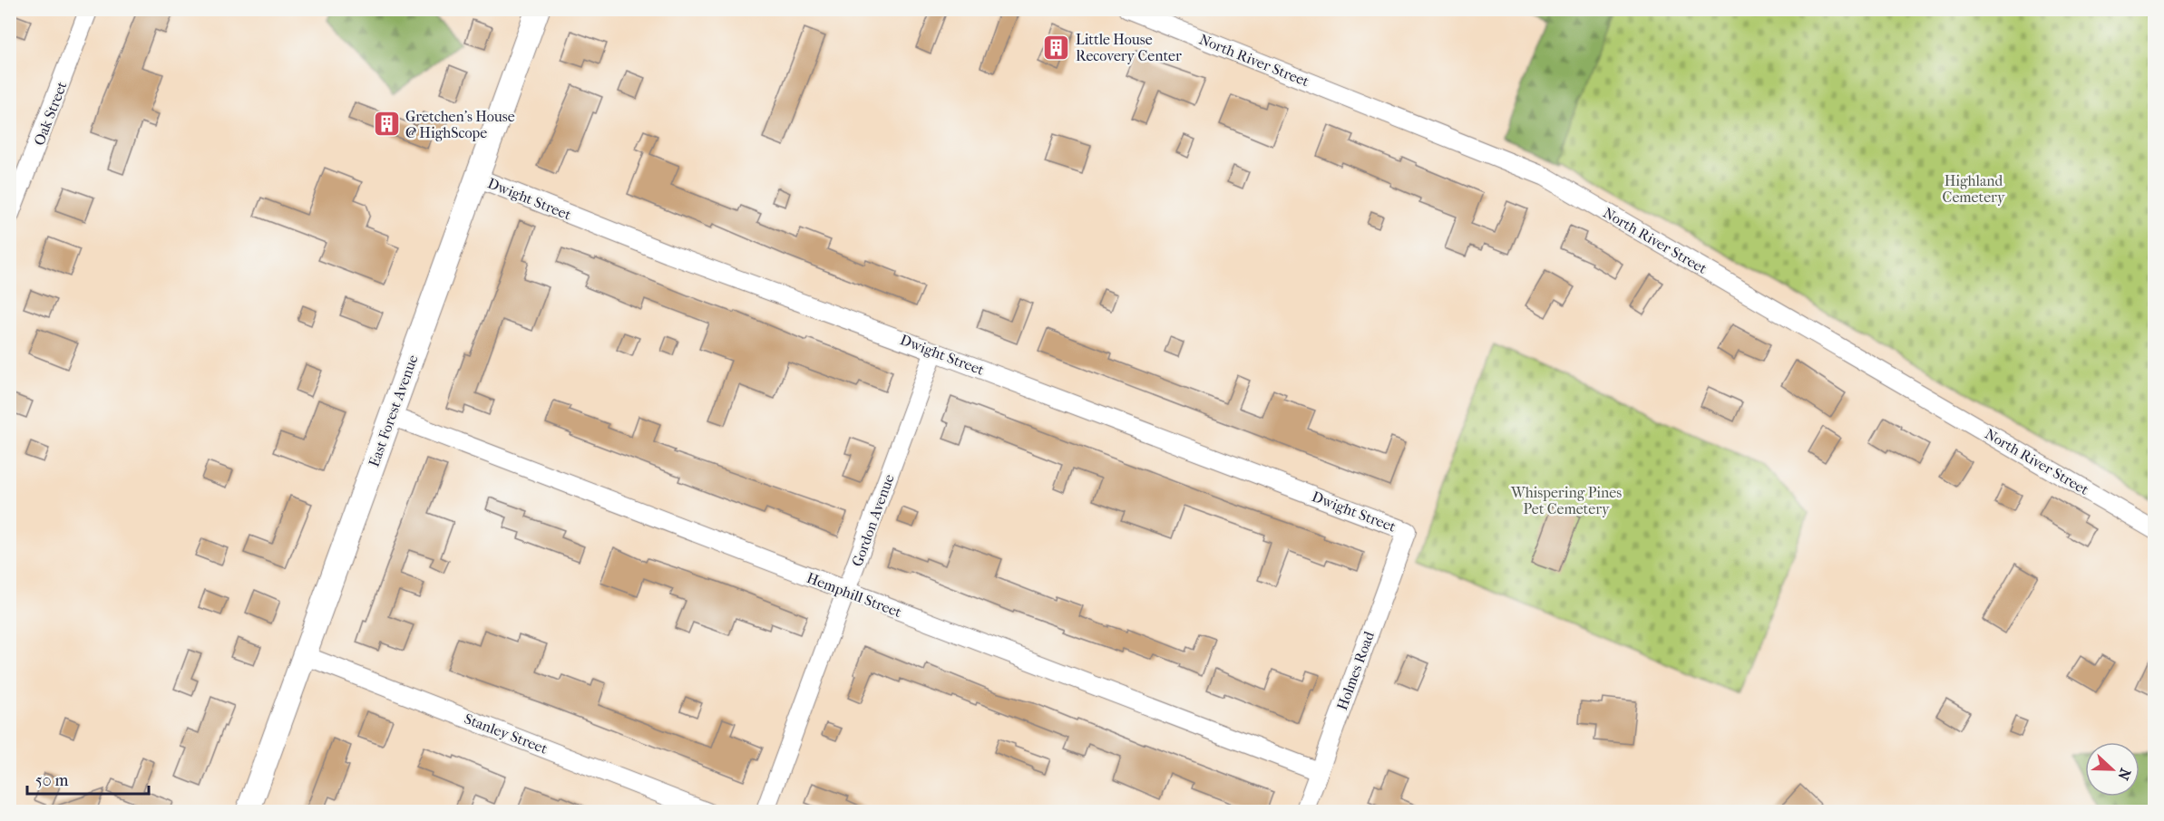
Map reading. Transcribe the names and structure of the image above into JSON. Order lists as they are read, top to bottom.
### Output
{
  "streets": {
    "main road": ["East Forest Avenue"],
    "street": [
      "North River Street",
      "Oak Street",
      "Dwight Street",
      "Gordon Avenue",
      "Hemphill Street",
      "Holmes Road",
      "Stanley Street"
    ]
  },
  "crossings": [
    ["Dwight Street", "East Forest Avenue"],
    ["Dwight Street", "Gordon Avenue"],
    ["Dwight Street", "Holmes Road"],
    ["East Forest Avenue", "Hemphill Street"],
    ["East Forest Avenue", "Stanley Street"],
    ["Gordon Avenue", "Hemphill Street"],
    ["Hemphill Street", "Holmes Road"]
  ],
  "parks": ["Highland Cemetery", "Whispering Pines Pet Cemetery"],
  "places": {
    "building": ["Little House Recovery Center", "Gretchen's House @ HighScope"]
  },
  "scale_bar": "50 m",
  "north": "right"
}
